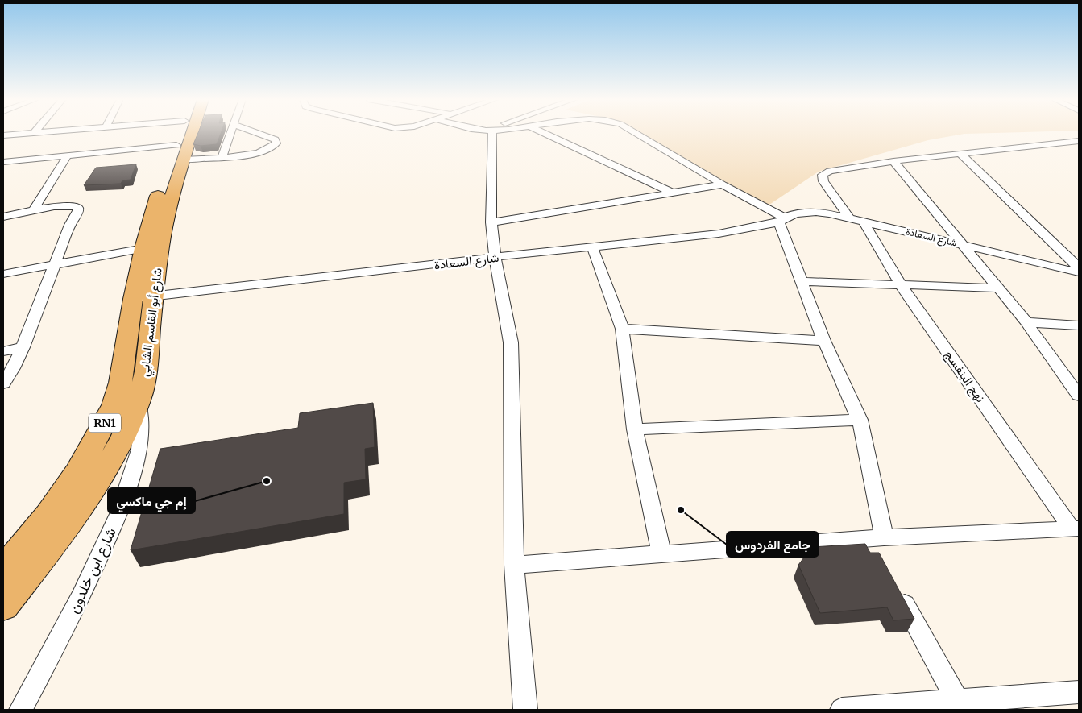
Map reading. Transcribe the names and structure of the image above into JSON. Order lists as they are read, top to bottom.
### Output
{
  "streets": {
    "main road": ["شارع أبو القاسم الشابي", "RN1"],
    "street": ["شارع السعادة", "نهج البنفسج", "شارع ابن خلدون"]
  },
  "crossings": [
    ["شارع السعادة", "شارع أبو القاسم الشابي"],
    ["شارع السعادة", "نهج البنفسج"],
    ["شارع أبو القاسم الشابي", "شارع ابن خلدون"]
  ],
  "places": ["إم جي ماكسي", "جامع الفردوس"]
}
